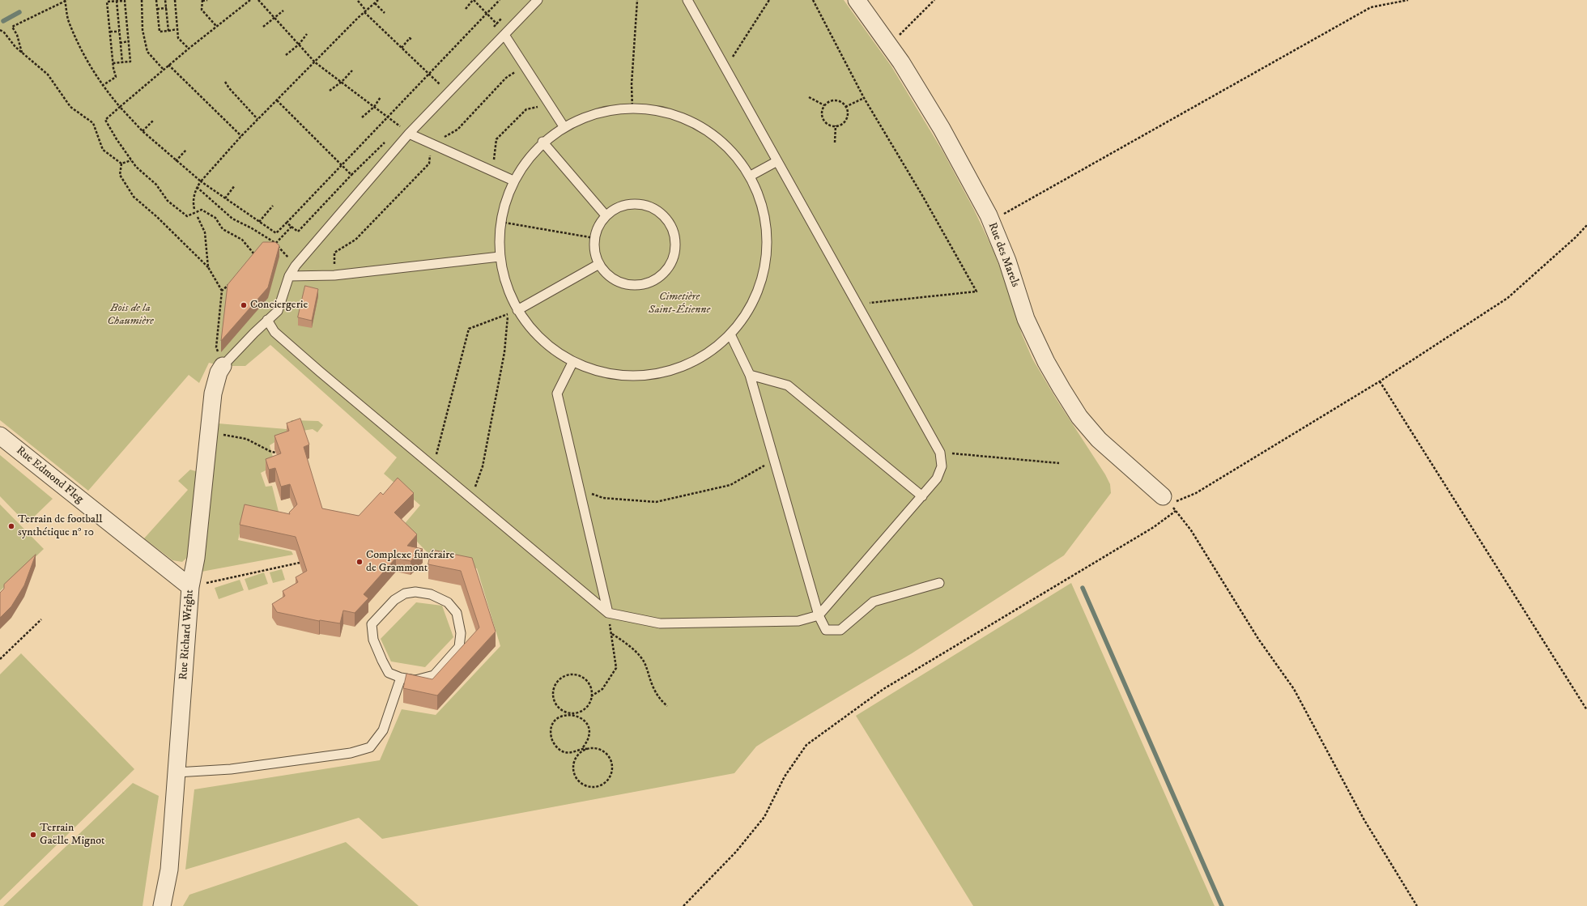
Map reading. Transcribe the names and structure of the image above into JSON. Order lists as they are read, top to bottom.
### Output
{
  "streets": {
    "street": ["Rue des Marels", "Rue Edmond Fleg", "Rue Richard Wright"]
  },
  "crossings": [
    ["Rue Edmond Fleg", "Rue Richard Wright"]
  ],
  "parks": ["Cimetière Saint-Étienne", "Bois de la Chaumière"],
  "places": [
    "Conciergerie",
    "Terrain de football synthétique n° 10",
    "Complexe funéraire de Grammont",
    "Terrain Gaëlle Mignot"
  ]
}
